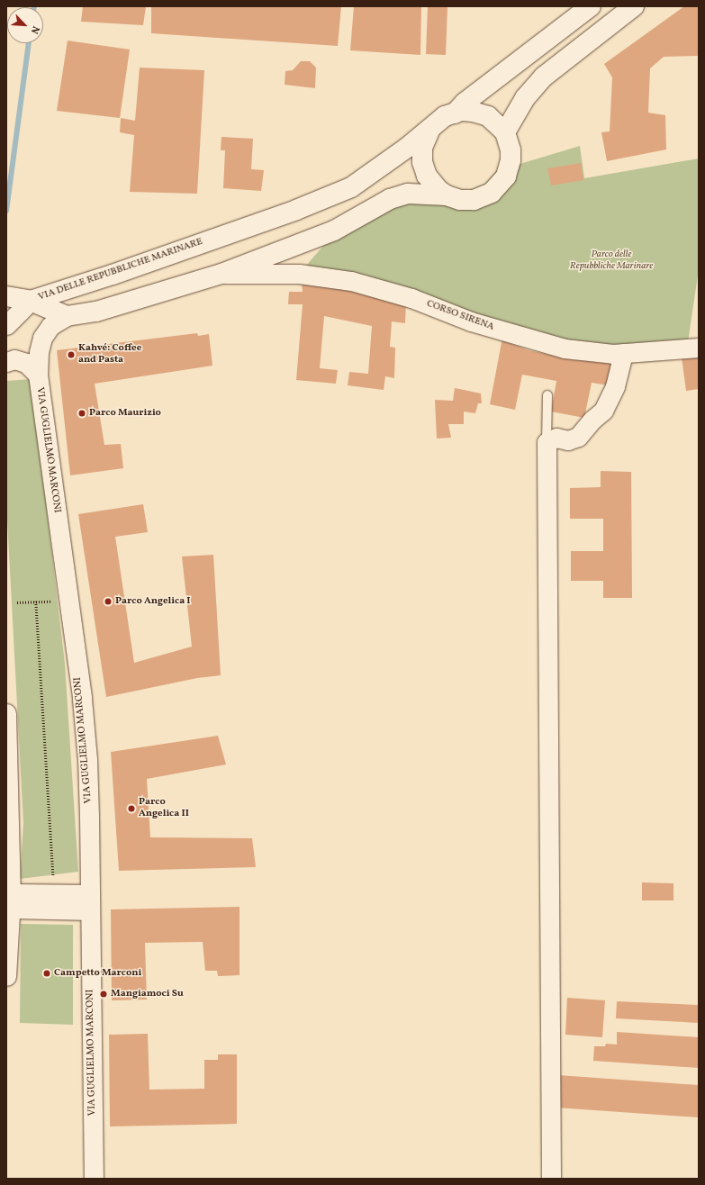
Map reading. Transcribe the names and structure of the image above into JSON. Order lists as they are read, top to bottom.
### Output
{
  "streets": {
    "main road": ["VIA DELLE REPUBBLICHE MARINARE"],
    "street": ["CORSO SIRENA", "VIA GUGLIELMO MARCONI"]
  },
  "crossings": [
    ["VIA DELLE REPUBBLICHE MARINARE", "VIA GUGLIELMO MARCONI"]
  ],
  "parks": ["Parco delle Repubbliche Marinare"],
  "places": [
    "Kahvé: Coffee and Pasta",
    "Parco Maurizio",
    "Parco Angelica I",
    "Parco Angelica II",
    "Campetto Marconi",
    "Mangiamoci Su"
  ],
  "north": "bottom right"
}
